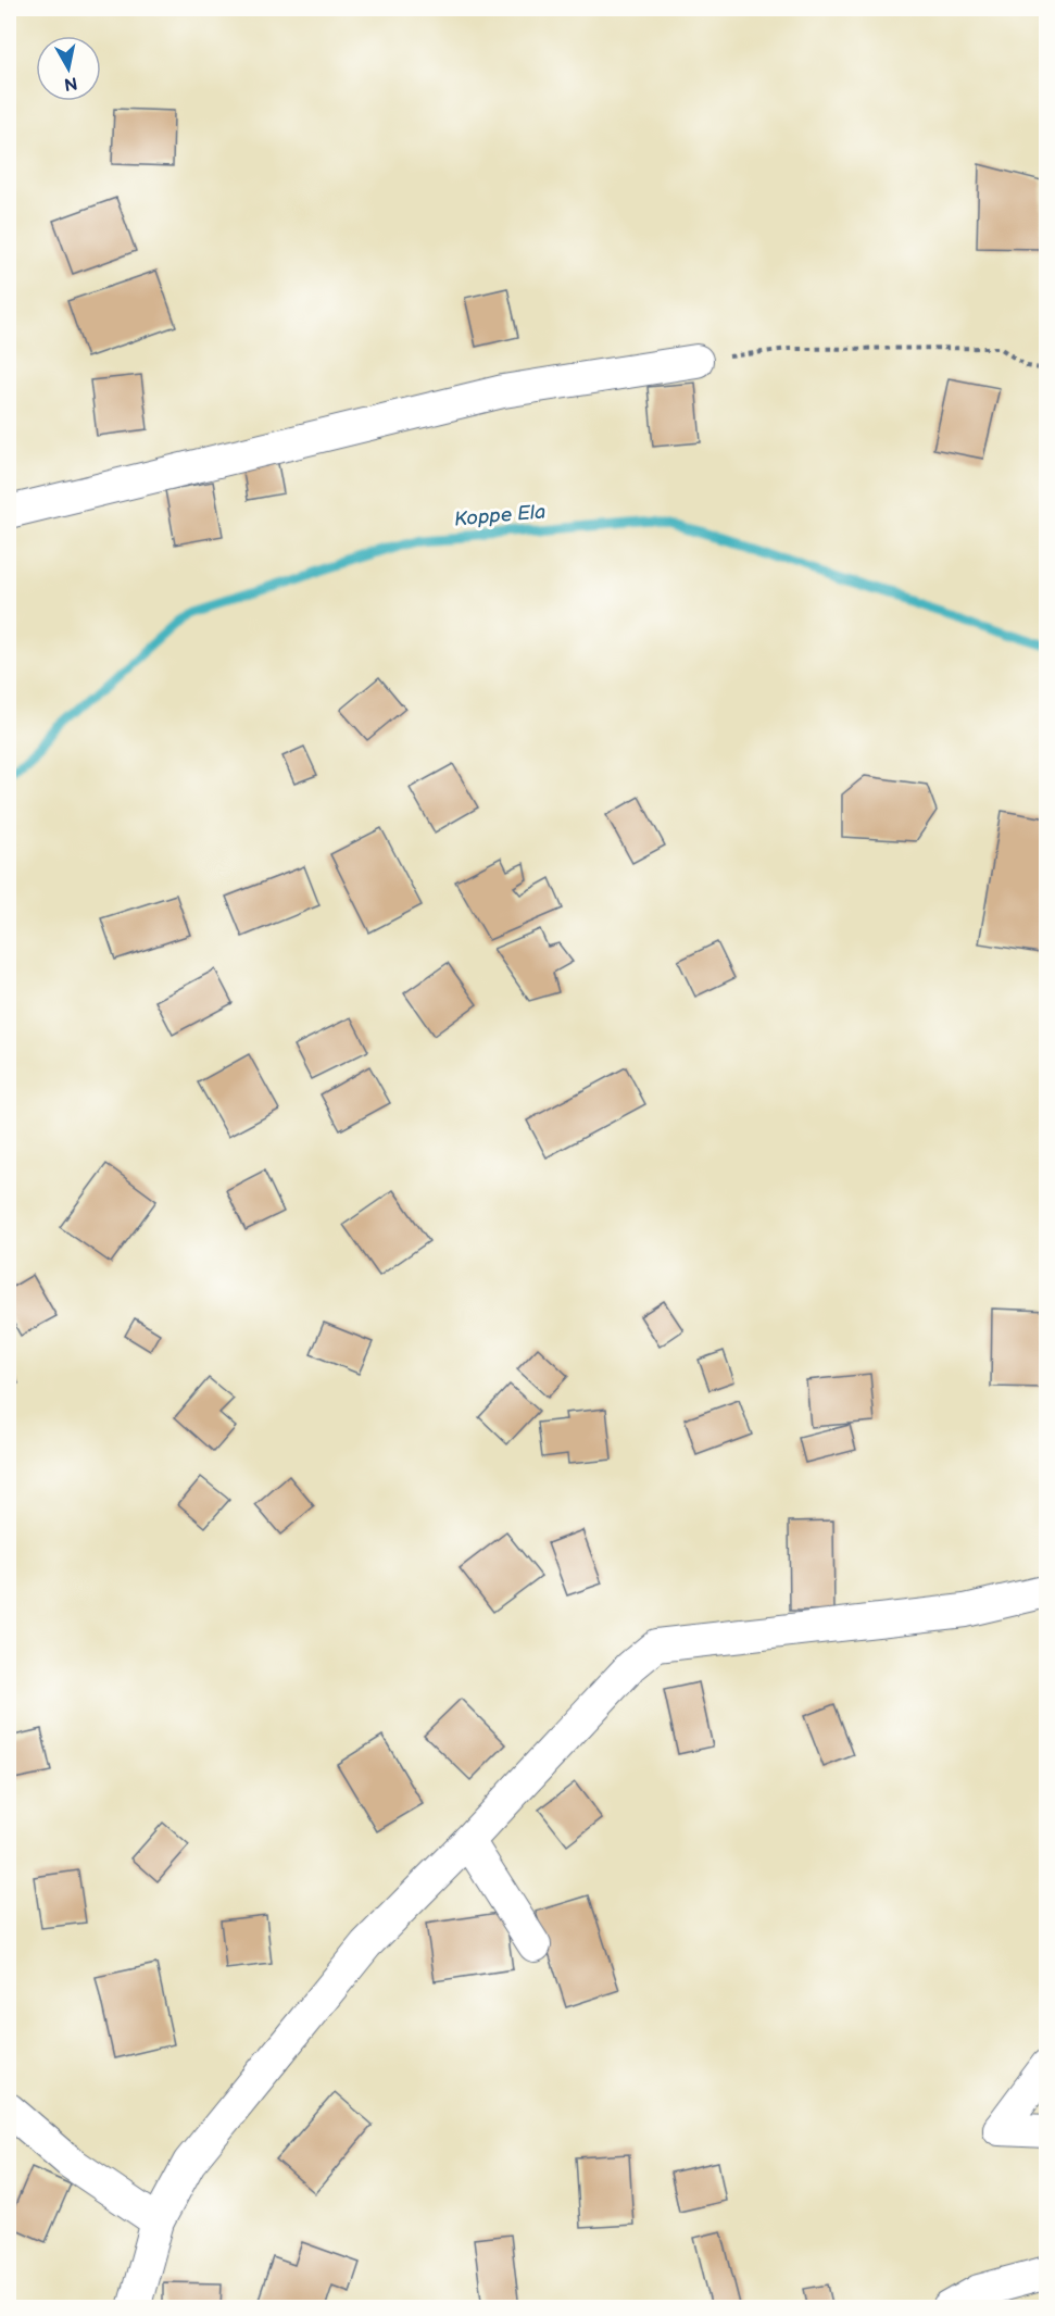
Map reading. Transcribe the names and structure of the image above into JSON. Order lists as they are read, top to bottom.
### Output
{
  "water": ["Koppe Ela"],
  "north": "bottom"
}
